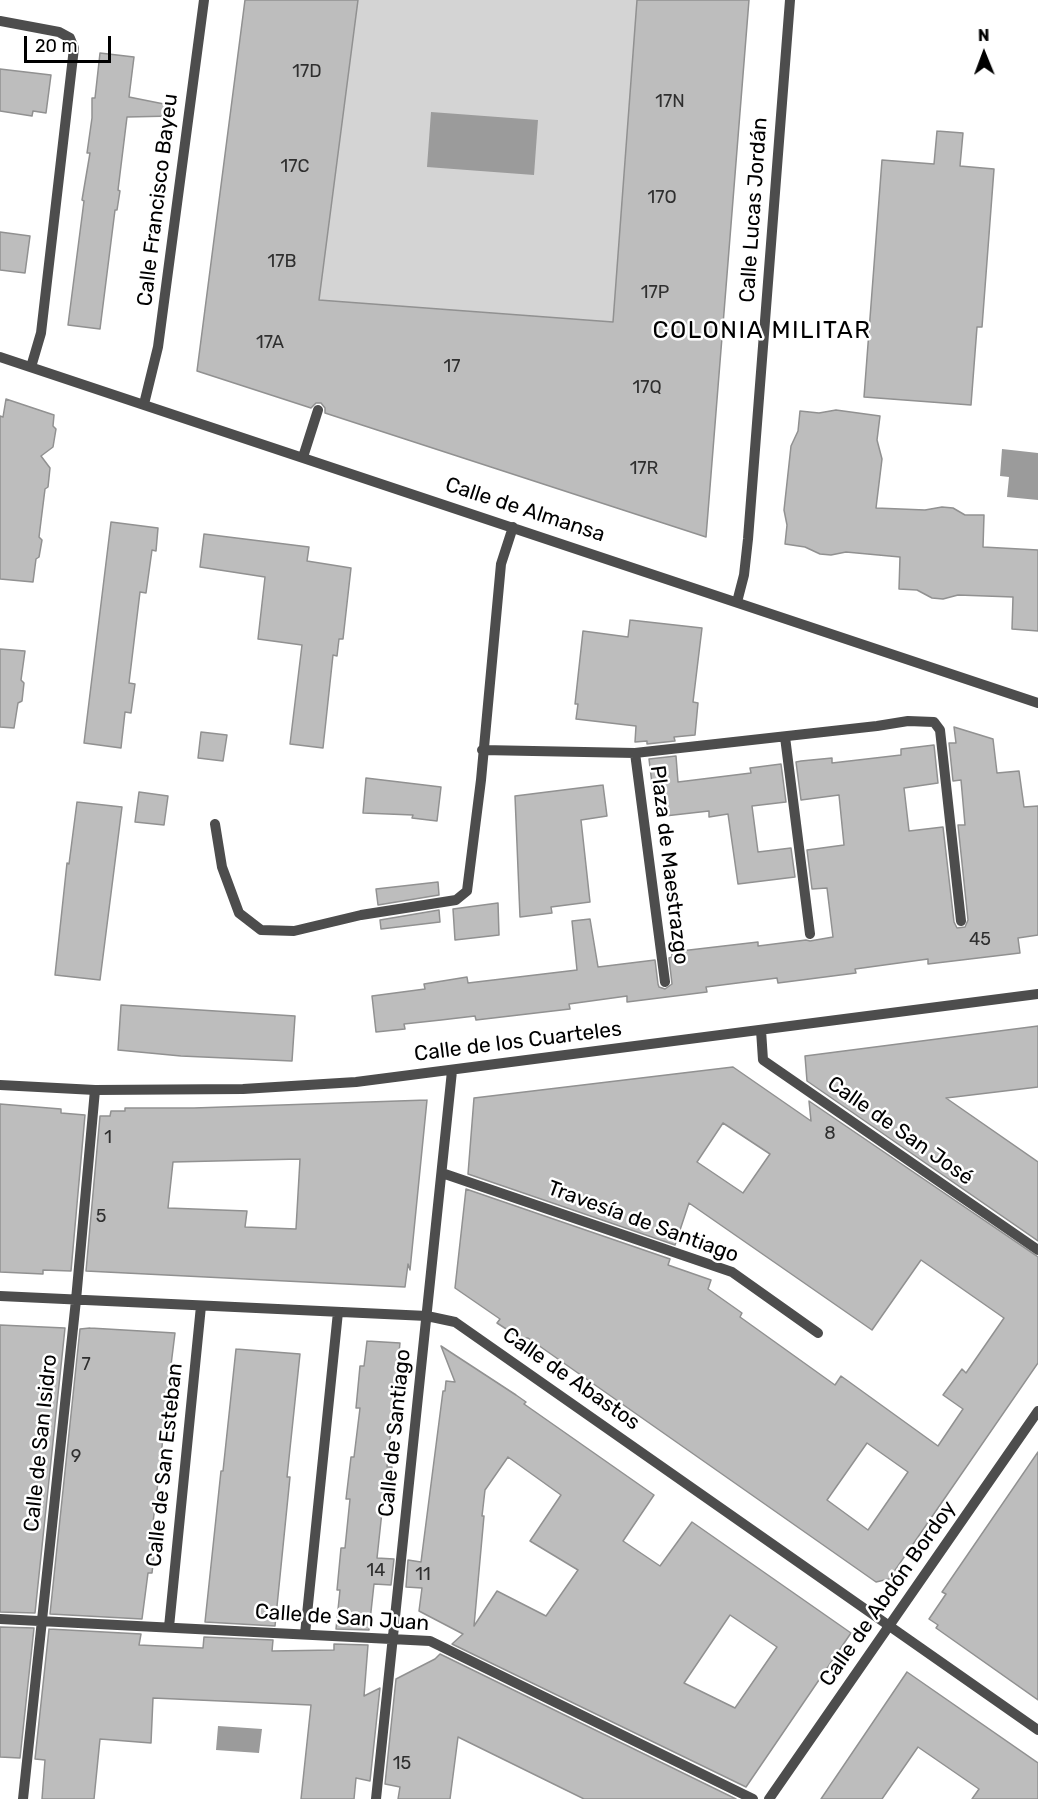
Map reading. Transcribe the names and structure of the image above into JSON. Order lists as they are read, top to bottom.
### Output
{
  "streets": {
    "street": [
      "Calle Francisco Bayeu",
      "Calle Lucas Jordán",
      "Calle de Almansa",
      "Plaza de Maestrazgo",
      "Calle de los Cuarteles",
      "Calle de San José",
      "Travesía de Santiago",
      "Calle de Abastos",
      "Calle de Santiago",
      "Calle de San Isidro",
      "Calle de San Esteban",
      "Calle de Abdón Bordoy",
      "Calle de San Juan"
    ]
  },
  "crossings": [
    ["Calle Francisco Bayeu", "Calle de Almansa"],
    ["Calle Lucas Jordán", "Calle de Almansa"],
    ["Calle de los Cuarteles", "Calle de San José"],
    ["Calle de los Cuarteles", "Calle de Santiago"],
    ["Calle de los Cuarteles", "Calle de San Isidro"],
    ["Travesía de Santiago", "Calle de Santiago"],
    ["Calle de Abastos", "Calle de Santiago"],
    ["Calle de Abastos", "Calle de San Isidro"],
    ["Calle de Abastos", "Calle de San Esteban"],
    ["Calle de Abastos", "Calle de Abdón Bordoy"],
    ["Calle de Santiago", "Calle de San Juan"],
    ["Calle de San Isidro", "Calle de San Juan"],
    ["Calle de San Esteban", "Calle de San Juan"]
  ],
  "districts": ["COLONIA MILITAR"],
  "house_numbers": [
    "17D",
    "17N",
    "17C",
    "17O",
    "17B",
    "17P",
    "17A",
    "17",
    "17Q",
    "17R",
    "45",
    "8",
    "1",
    "5",
    "7",
    "9",
    "14",
    "11",
    "15"
  ],
  "scale_bar": "20 m",
  "north": "top"
}
